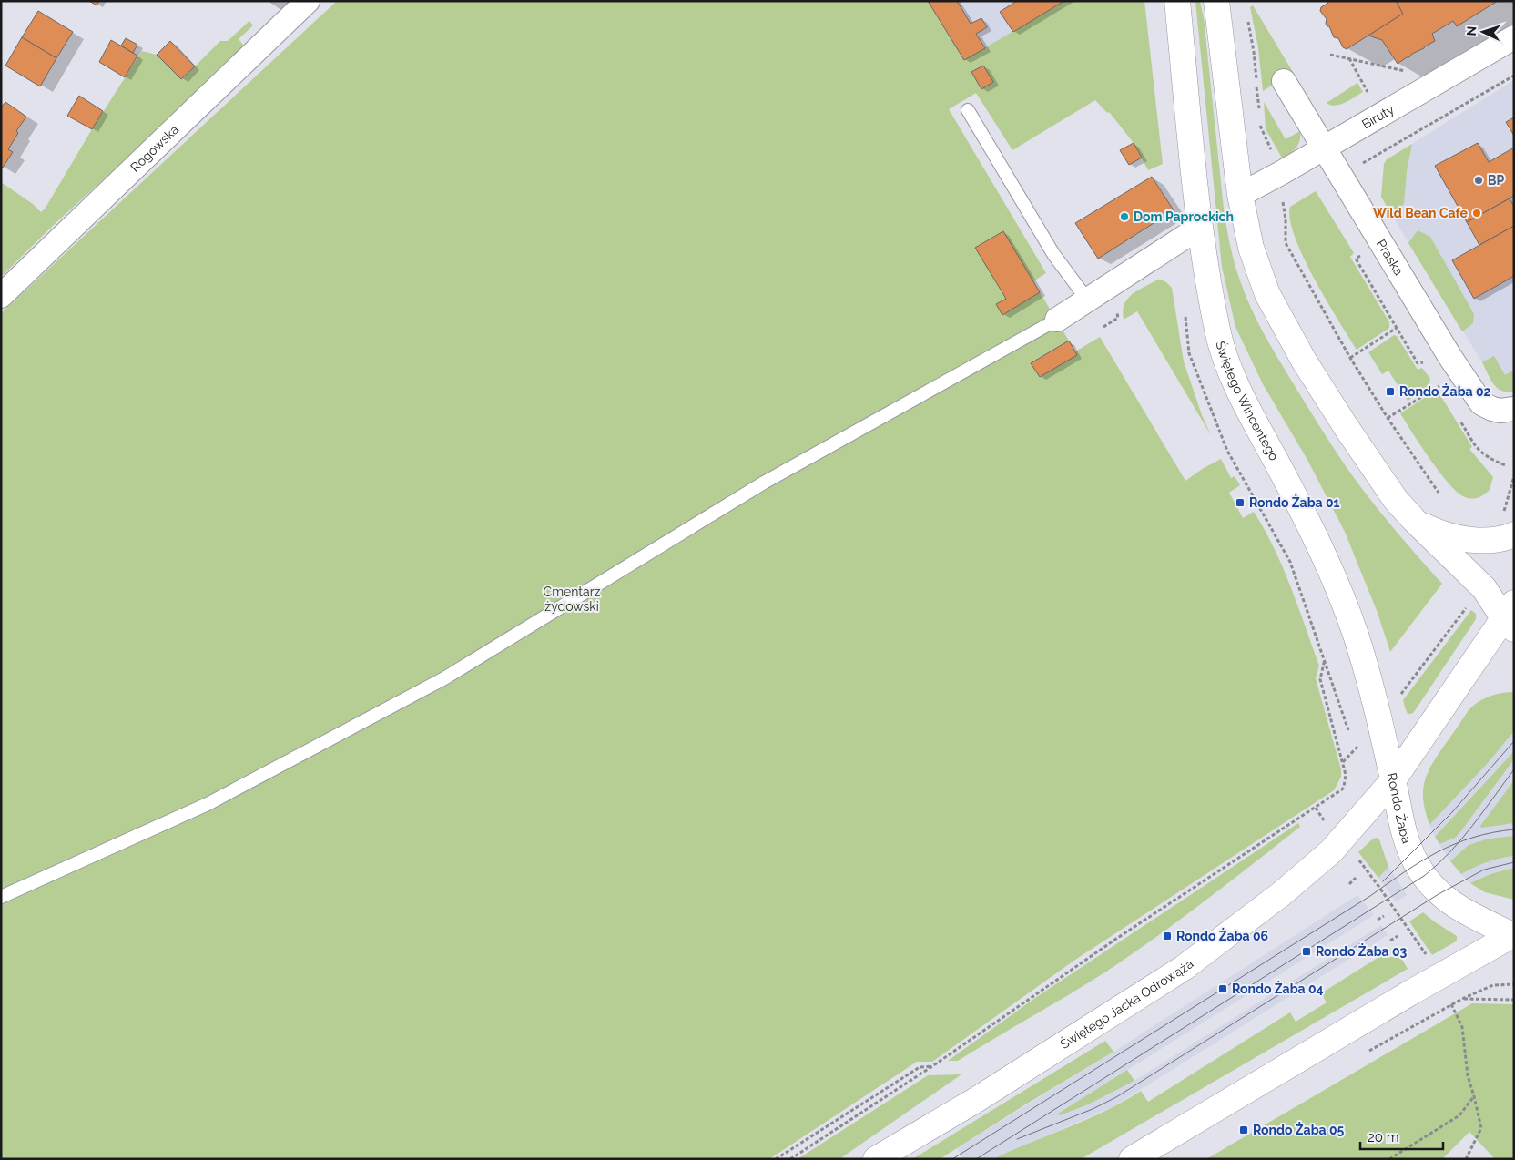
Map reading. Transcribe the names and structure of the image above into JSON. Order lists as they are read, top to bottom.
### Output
{
  "streets": {
    "street": [
      "Biruty",
      "Rogowska",
      "Praska",
      "Świętego Wincentego",
      "Rondo Żaba",
      "Świętego Jacka Odrowąża"
    ]
  },
  "crossings": [
    ["Biruty", "Praska"],
    ["Świętego Wincentego", "Rondo Żaba"],
    ["Świętego Wincentego", "Świętego Jacka Odrowąża"],
    ["Rondo Żaba", "Świętego Jacka Odrowąża"]
  ],
  "parks": ["Cmentarz żydowski"],
  "places": {
    "other": ["BP", "Wild Bean Cafe", "Dom Paprockich"],
    "transit": [
      "Rondo Żaba 02",
      "Rondo Żaba 01",
      "Rondo Żaba 06",
      "Rondo Żaba 03",
      "Rondo Żaba 04",
      "Rondo Żaba 05"
    ]
  },
  "scale_bar": "20 m",
  "north": "left"
}
